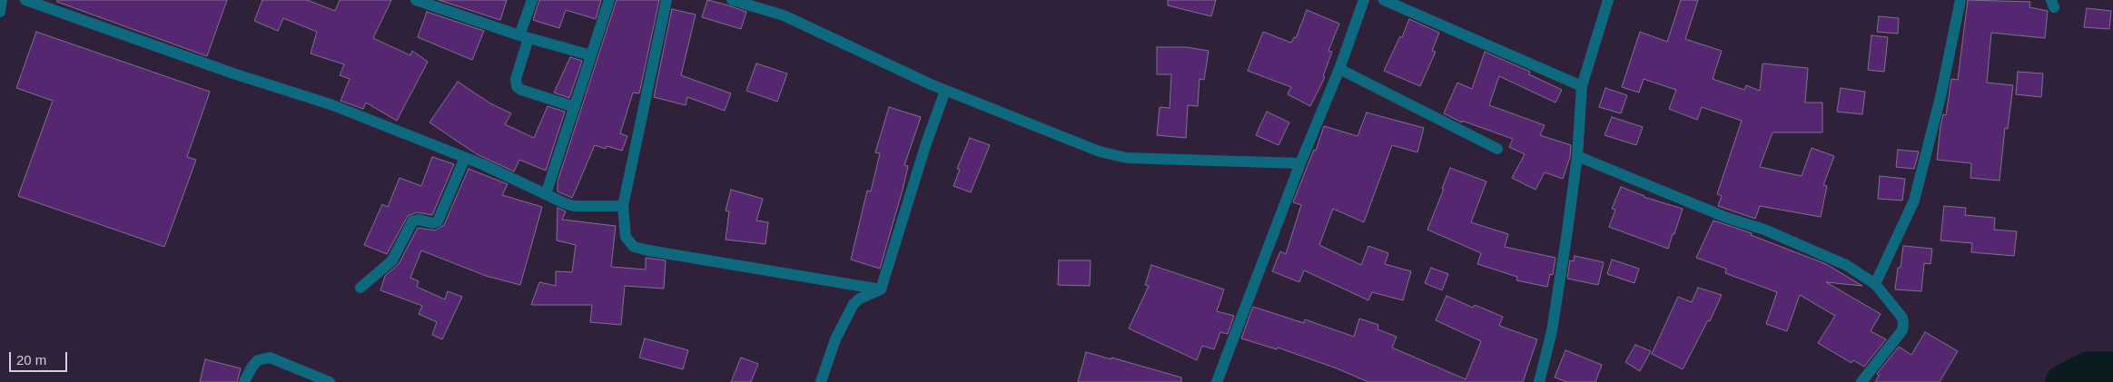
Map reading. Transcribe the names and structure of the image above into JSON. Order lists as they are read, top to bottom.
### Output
{
  "scale_bar": "20 m"
}
